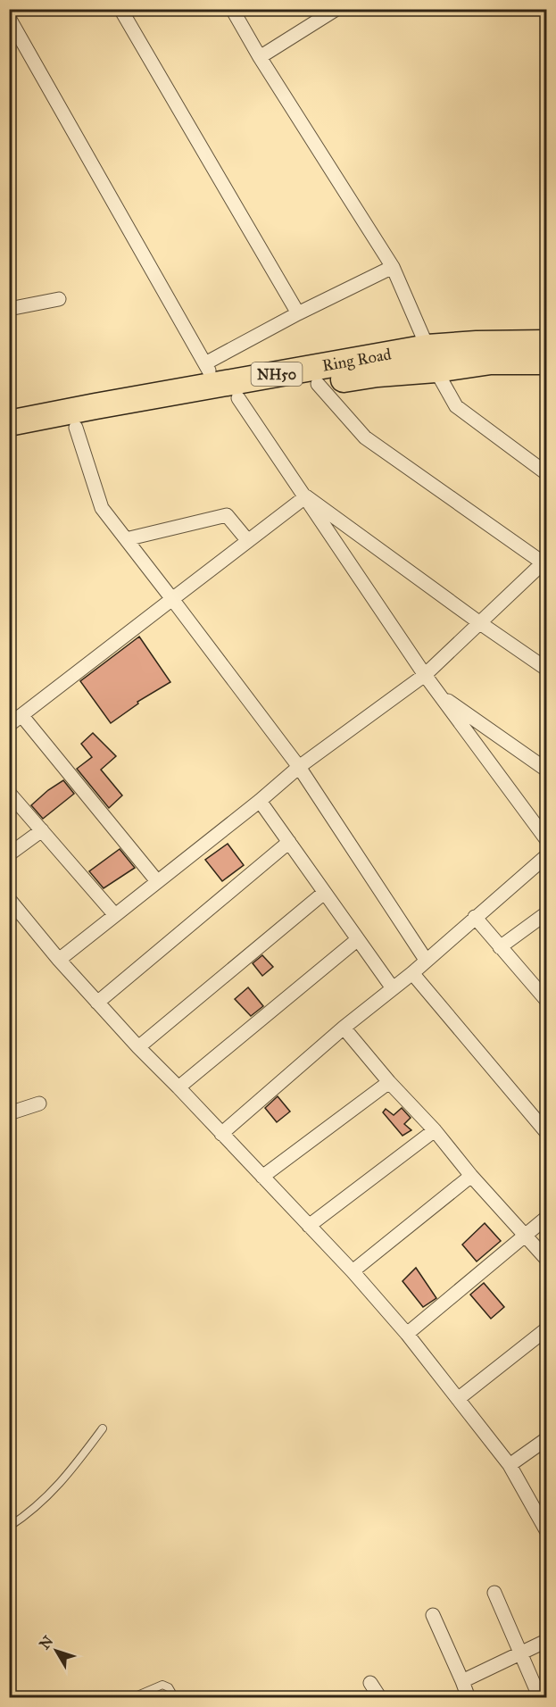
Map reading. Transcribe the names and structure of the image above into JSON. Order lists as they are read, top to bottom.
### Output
{
  "streets": {
    "highway": ["Ring Road", "NH50"]
  },
  "north": "top left"
}
